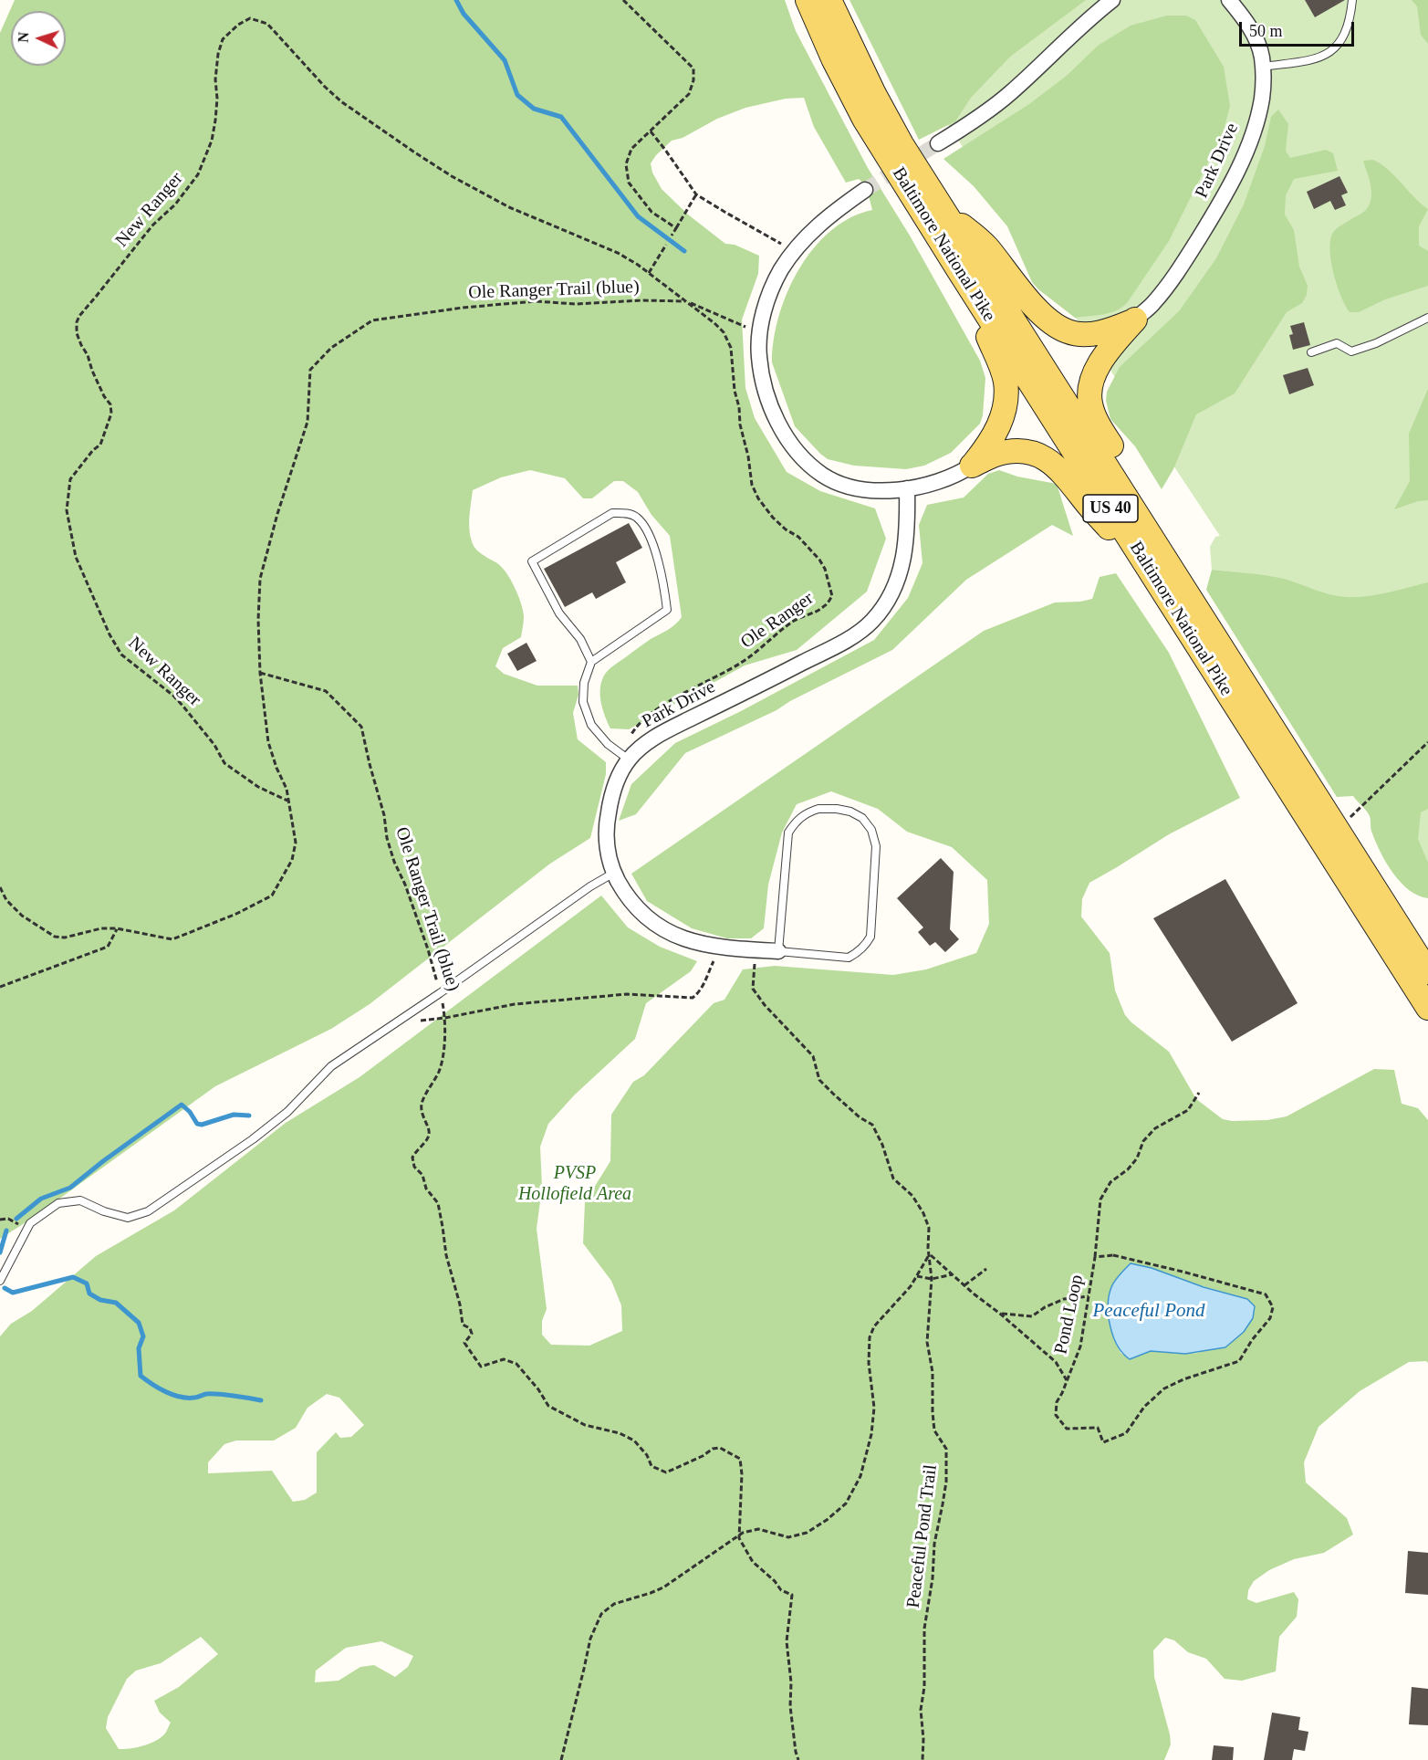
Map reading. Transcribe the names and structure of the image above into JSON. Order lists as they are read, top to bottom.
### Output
{
  "streets": {
    "main road": ["Baltimore National Pike", "US 40"],
    "street": ["Park Drive"],
    "path": [
      "New Ranger",
      "Ole Ranger Trail (blue)",
      "Ole Ranger",
      "Pond Loop",
      "Peaceful Pond Trail"
    ]
  },
  "crossings": [
    ["Park Drive", "Ole Ranger"],
    ["Park Drive", "Peaceful Pond Trail"],
    ["New Ranger", "Ole Ranger Trail (blue)"],
    ["New Ranger", "Ole Ranger"],
    ["Ole Ranger Trail (blue)", "Ole Ranger"]
  ],
  "water": ["Peaceful Pond"],
  "parks": ["PVSP Hollofield Area"],
  "scale_bar": "50 m",
  "north": "left"
}
